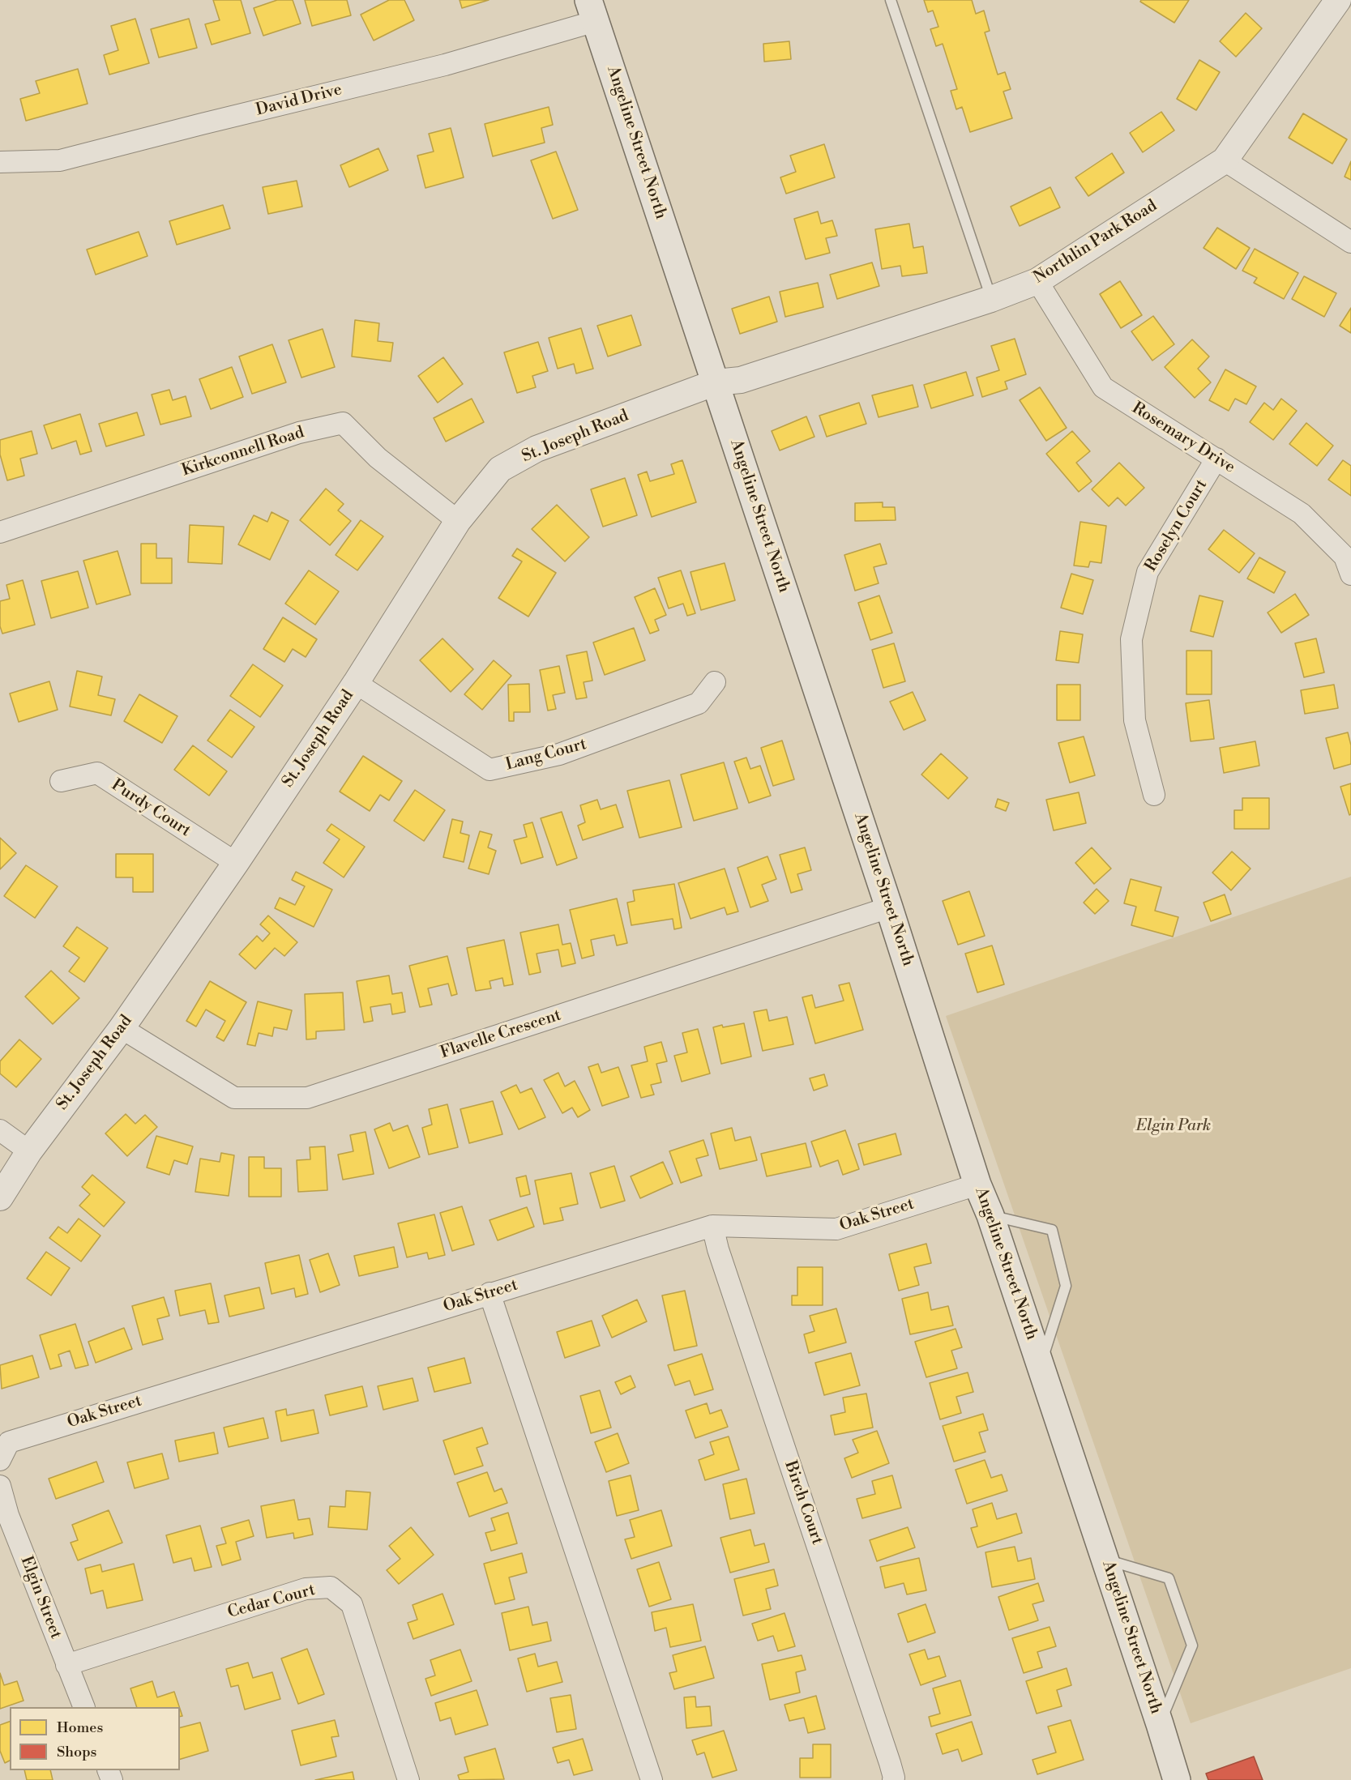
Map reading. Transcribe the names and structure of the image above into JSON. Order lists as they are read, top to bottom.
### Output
{
  "streets": {
    "main road": ["Angeline Street North"],
    "street": [
      "David Drive",
      "Northlin Park Road",
      "St. Joseph Road",
      "Rosemary Drive",
      "Kirkconnell Road",
      "Roselyn Court",
      "Lang Court",
      "Purdy Court",
      "Flavelle Crescent",
      "Oak Street",
      "Birch Court",
      "Elgin Street",
      "Cedar Court"
    ]
  },
  "crossings": [
    ["David Drive", "Angeline Street North"],
    ["Angeline Street North", "Northlin Park Road"],
    ["Angeline Street North", "St. Joseph Road"],
    ["Angeline Street North", "Flavelle Crescent"],
    ["Angeline Street North", "Oak Street"],
    ["Northlin Park Road", "St. Joseph Road"],
    ["Northlin Park Road", "Rosemary Drive"],
    ["St. Joseph Road", "Kirkconnell Road"],
    ["St. Joseph Road", "Lang Court"],
    ["St. Joseph Road", "Purdy Court"],
    ["St. Joseph Road", "Flavelle Crescent"],
    ["Rosemary Drive", "Roselyn Court"],
    ["Oak Street", "Birch Court"],
    ["Elgin Street", "Cedar Court"]
  ],
  "parks": ["Elgin Park"],
  "legend": ["Homes", "Shops"]
}
